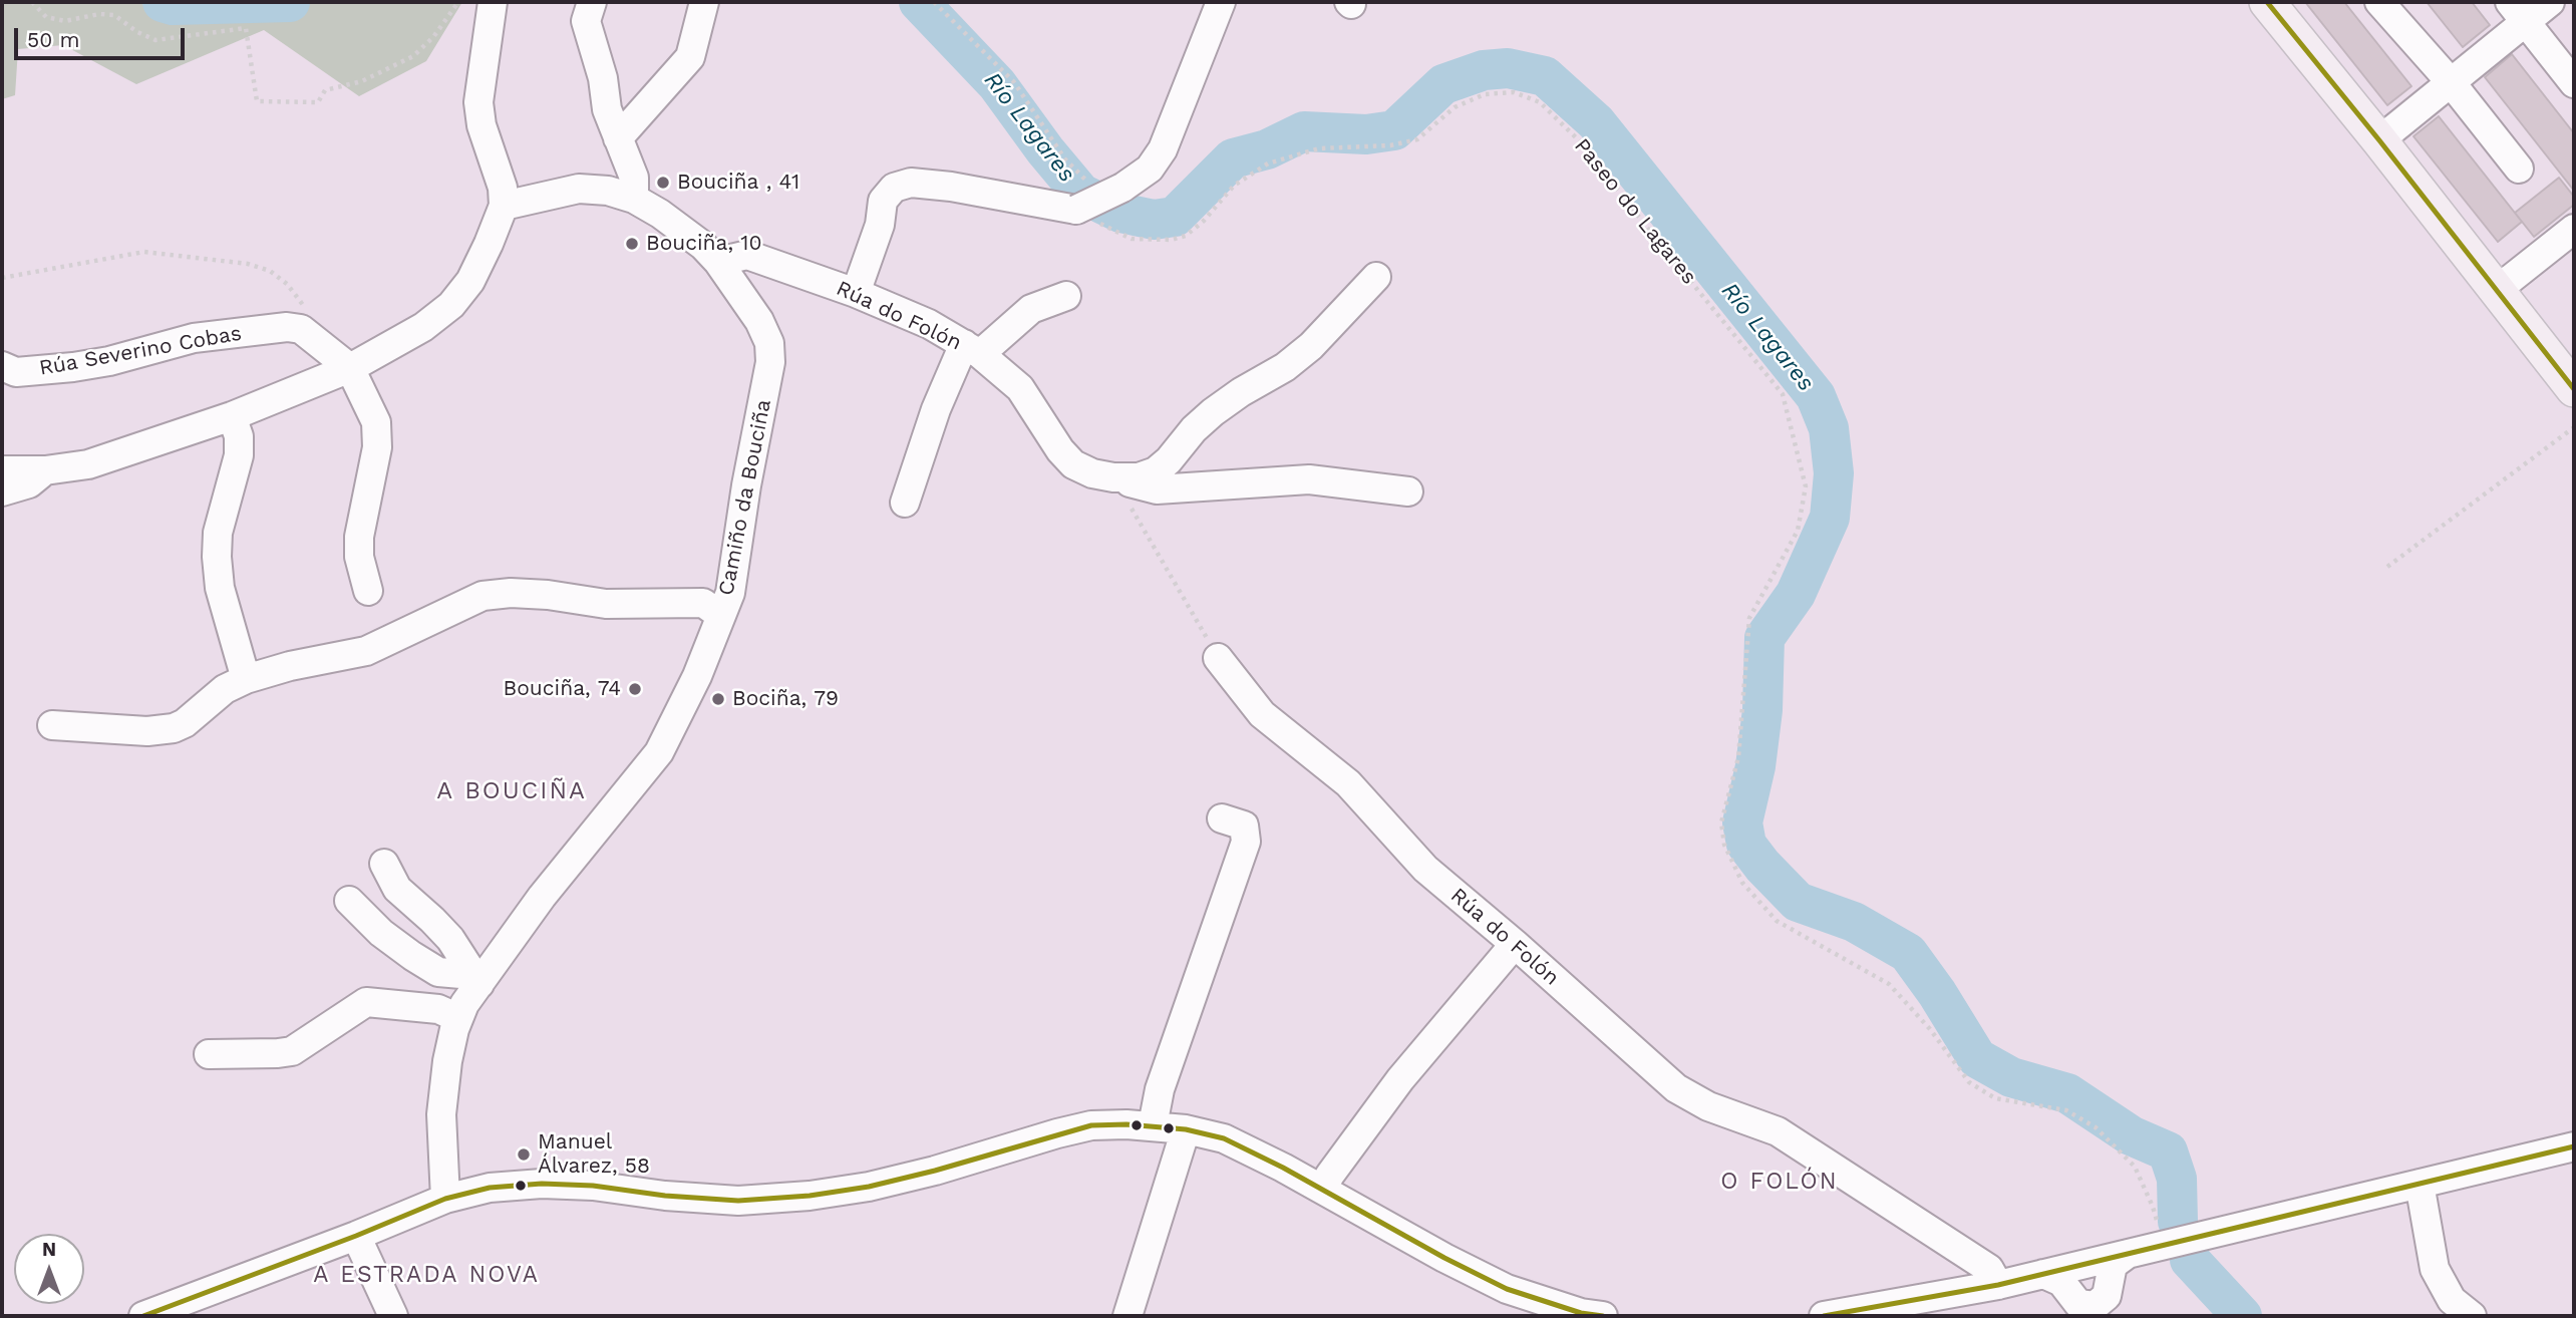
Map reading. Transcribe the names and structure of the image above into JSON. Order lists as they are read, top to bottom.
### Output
{
  "streets": {
    "street": ["Rúa do Folón", "Rúa Severino Cobas", "Camiño da Bouciña"],
    "path": ["Paseo do Lagares"]
  },
  "crossings": [
    ["Rúa do Folón", "Camiño da Bouciña"]
  ],
  "districts": ["A BOUCIÑA", "O FOLÓN", "A ESTRADA NOVA"],
  "water": ["Río Lagares"],
  "places": [
    "Bouciña , 41",
    "Bouciña, 10",
    "Bouciña, 74",
    "Bociña, 79",
    "Manuel Álvarez, 58"
  ],
  "scale_bar": "50 m",
  "north": "top"
}
